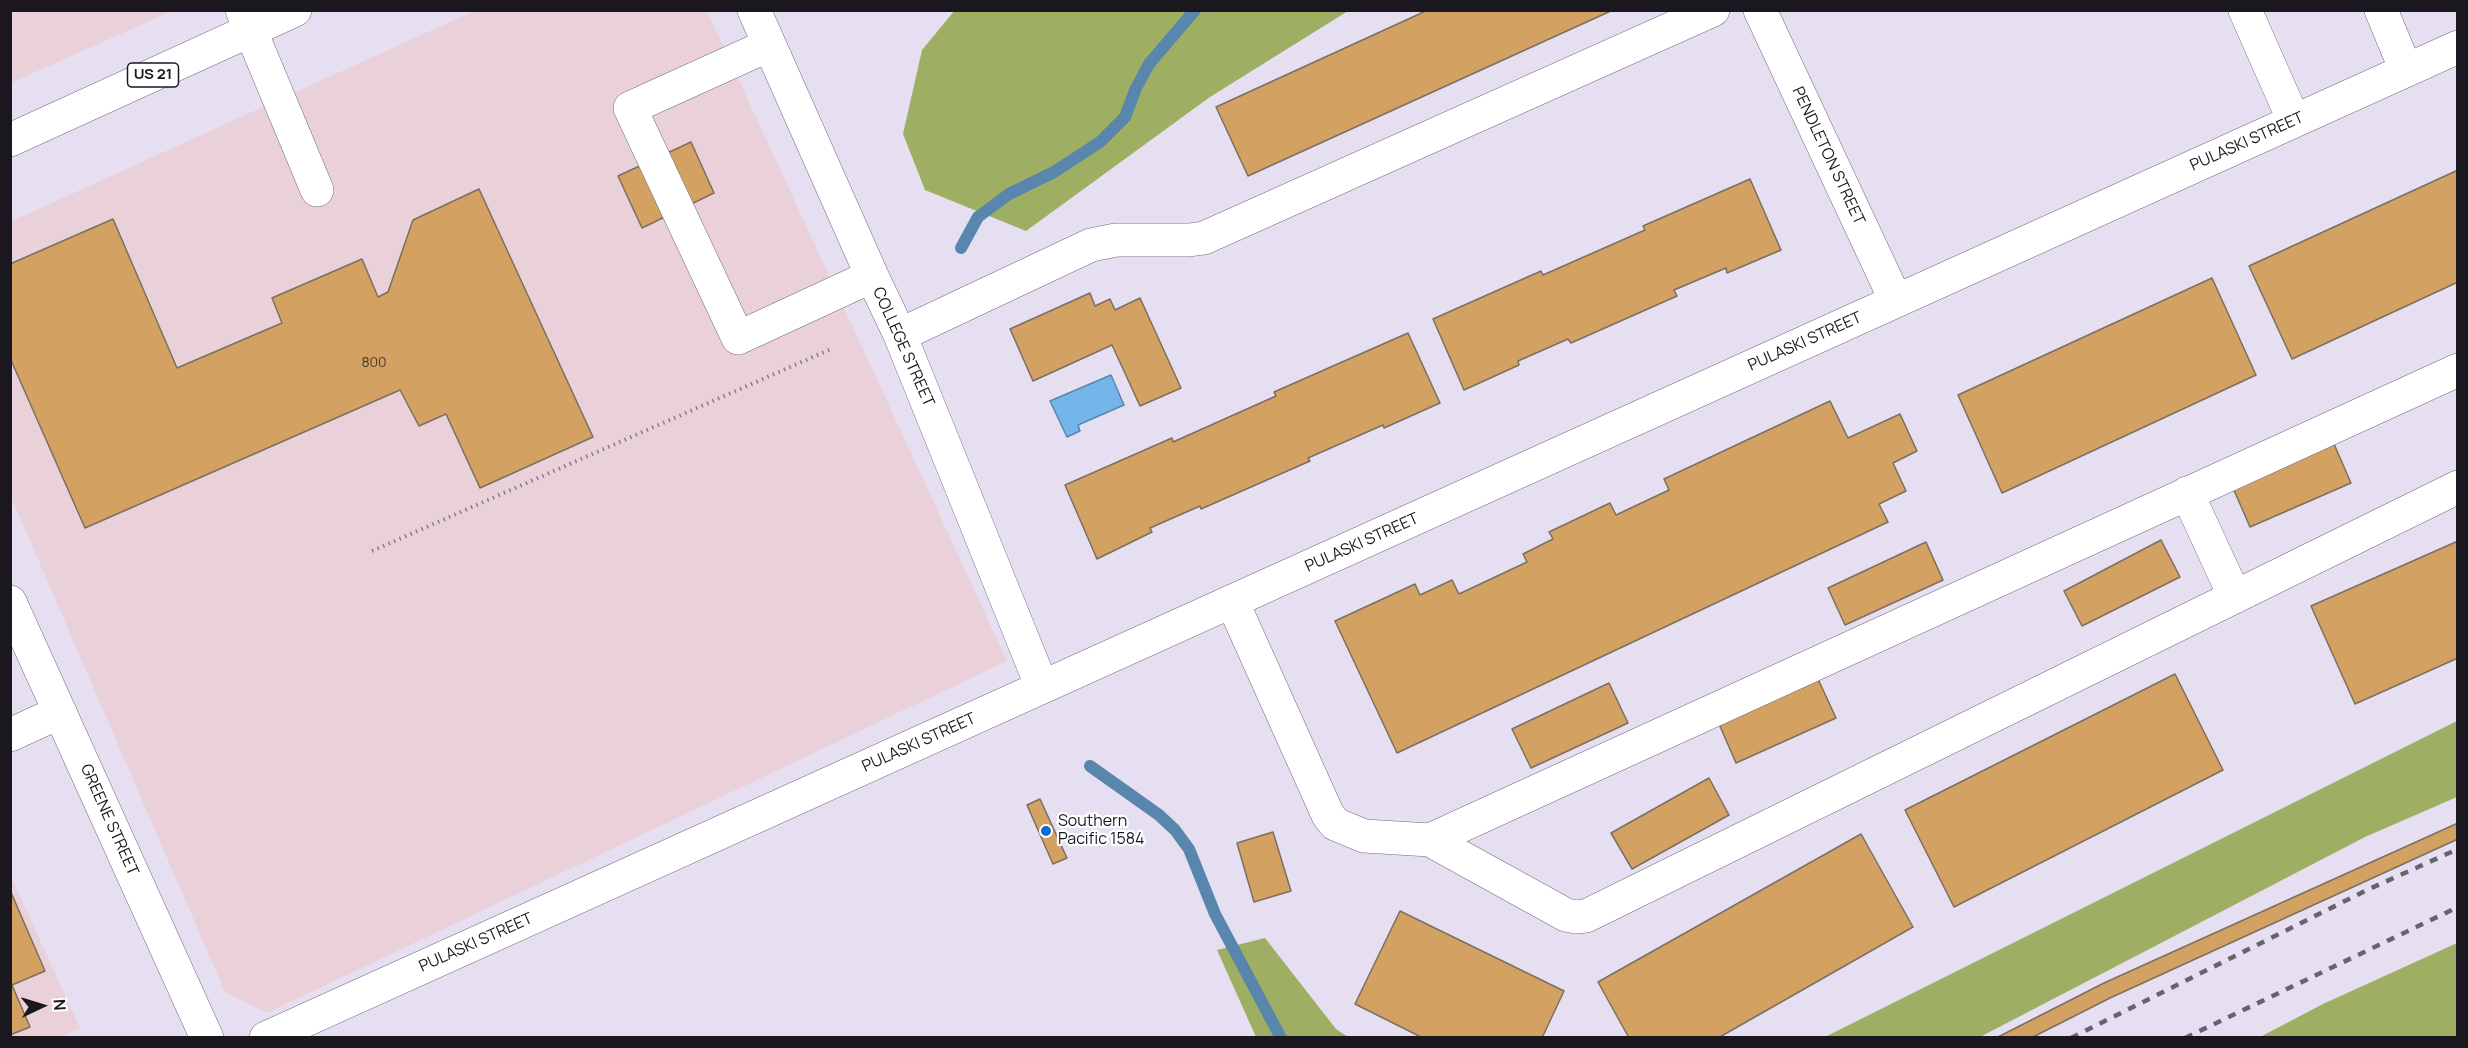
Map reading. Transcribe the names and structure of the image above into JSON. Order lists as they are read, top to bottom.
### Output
{
  "streets": {
    "street": [
      "US 21",
      "PULASKI STREET",
      "PENDLETON STREET",
      "COLLEGE STREET",
      "GREENE STREET"
    ]
  },
  "crossings": [
    ["PULASKI STREET", "PENDLETON STREET"],
    ["PULASKI STREET", "COLLEGE STREET"]
  ],
  "places": ["Southern Pacific 1584"],
  "house_numbers": ["800"],
  "north": "right"
}
